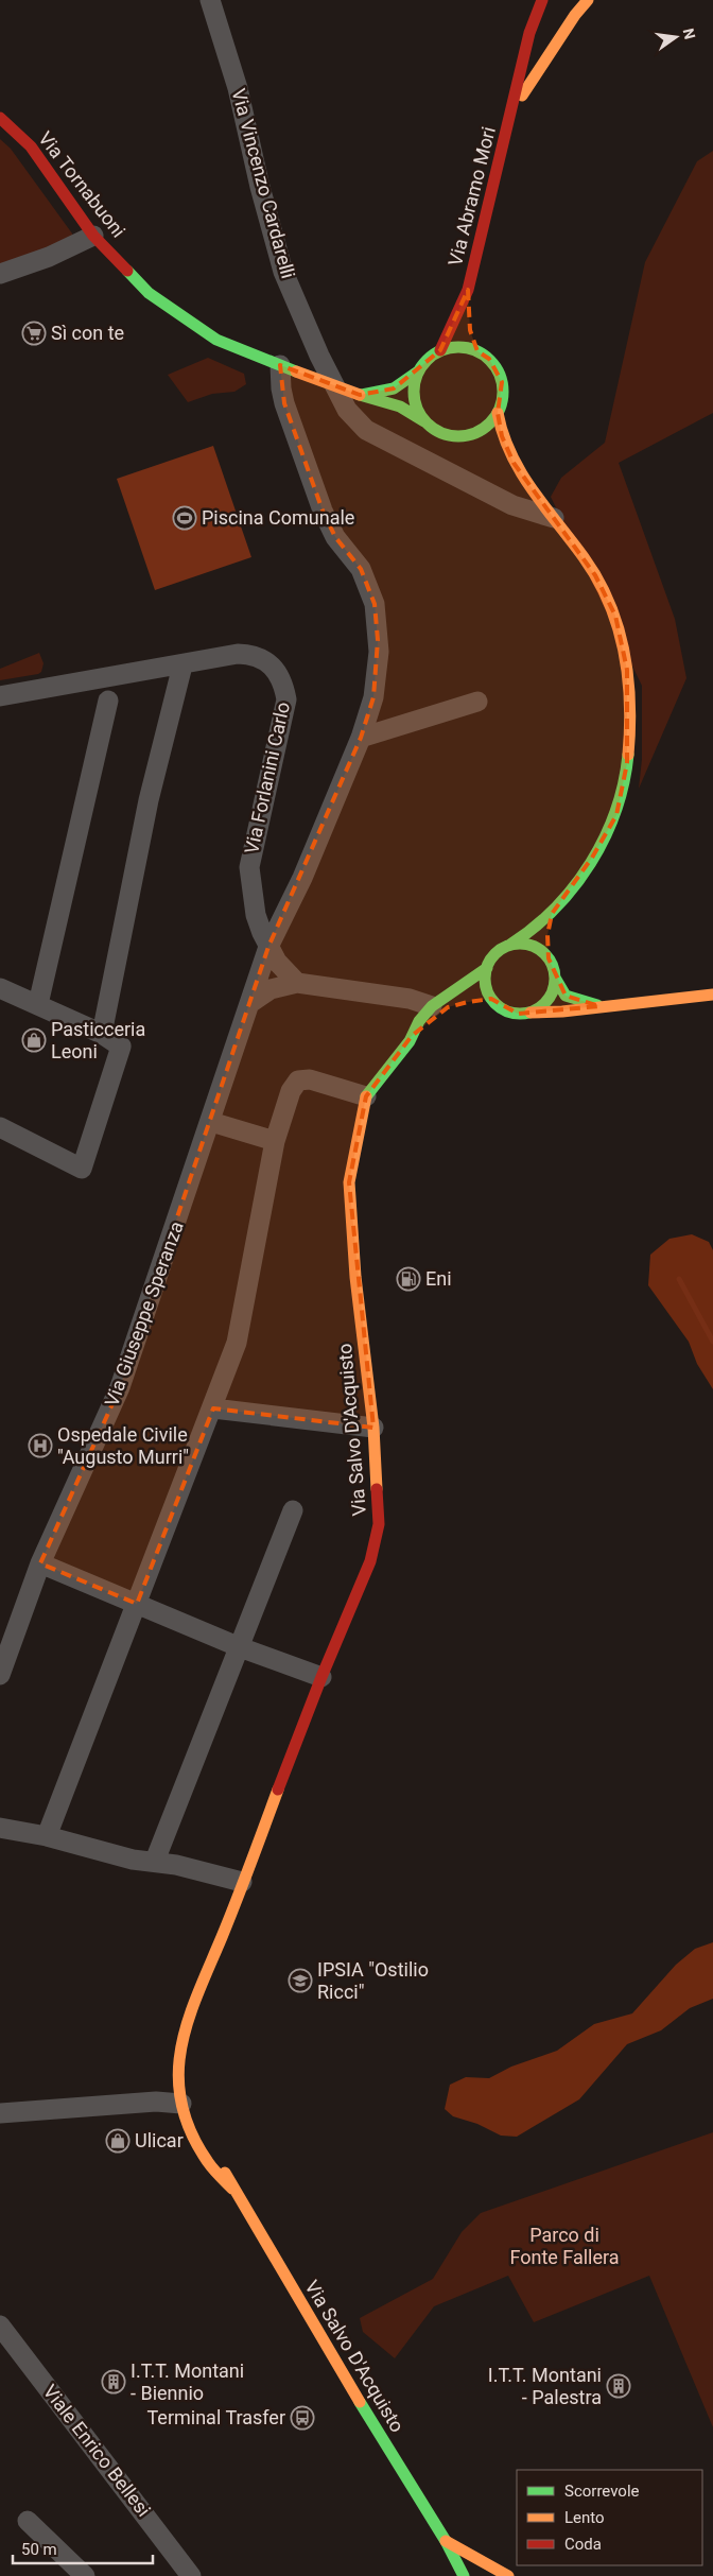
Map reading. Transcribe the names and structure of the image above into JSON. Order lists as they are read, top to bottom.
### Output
{
  "streets": {
    "main road": ["Via Tornabuoni", "Via Abramo Mori", "Via Salvo D'Acquisto"],
    "street": [
      "Via Vincenzo Cardarelli",
      "Via Forlanini Carlo",
      "Via Giuseppe Speranza",
      "Viale Enrico Bellesi"
    ]
  },
  "crossings": [
    ["Via Tornabuoni", "Via Abramo Mori"],
    ["Via Tornabuoni", "Via Giuseppe Speranza"],
    ["Via Forlanini Carlo", "Via Giuseppe Speranza"]
  ],
  "parks": ["Parco di Fonte Fallera"],
  "places": {
    "supermarket": ["Sì con te"],
    "sports": ["Piscina Comunale"],
    "shop": ["Pasticceria Leoni", "Ulicar"],
    "fuel station": ["Eni"],
    "hospital": ["Ospedale Civile \"Augusto Murri\""],
    "school or university": ["IPSIA \"Ostilio Ricci\""],
    "building": ["I.T.T. Montani - Biennio", "I.T.T. Montani - Palestra"],
    "bus stop": ["Terminal Trasfer"]
  },
  "legend": ["Scorrevole", "Lento", "Coda"],
  "scale_bar": "50 m",
  "north": "right"
}
